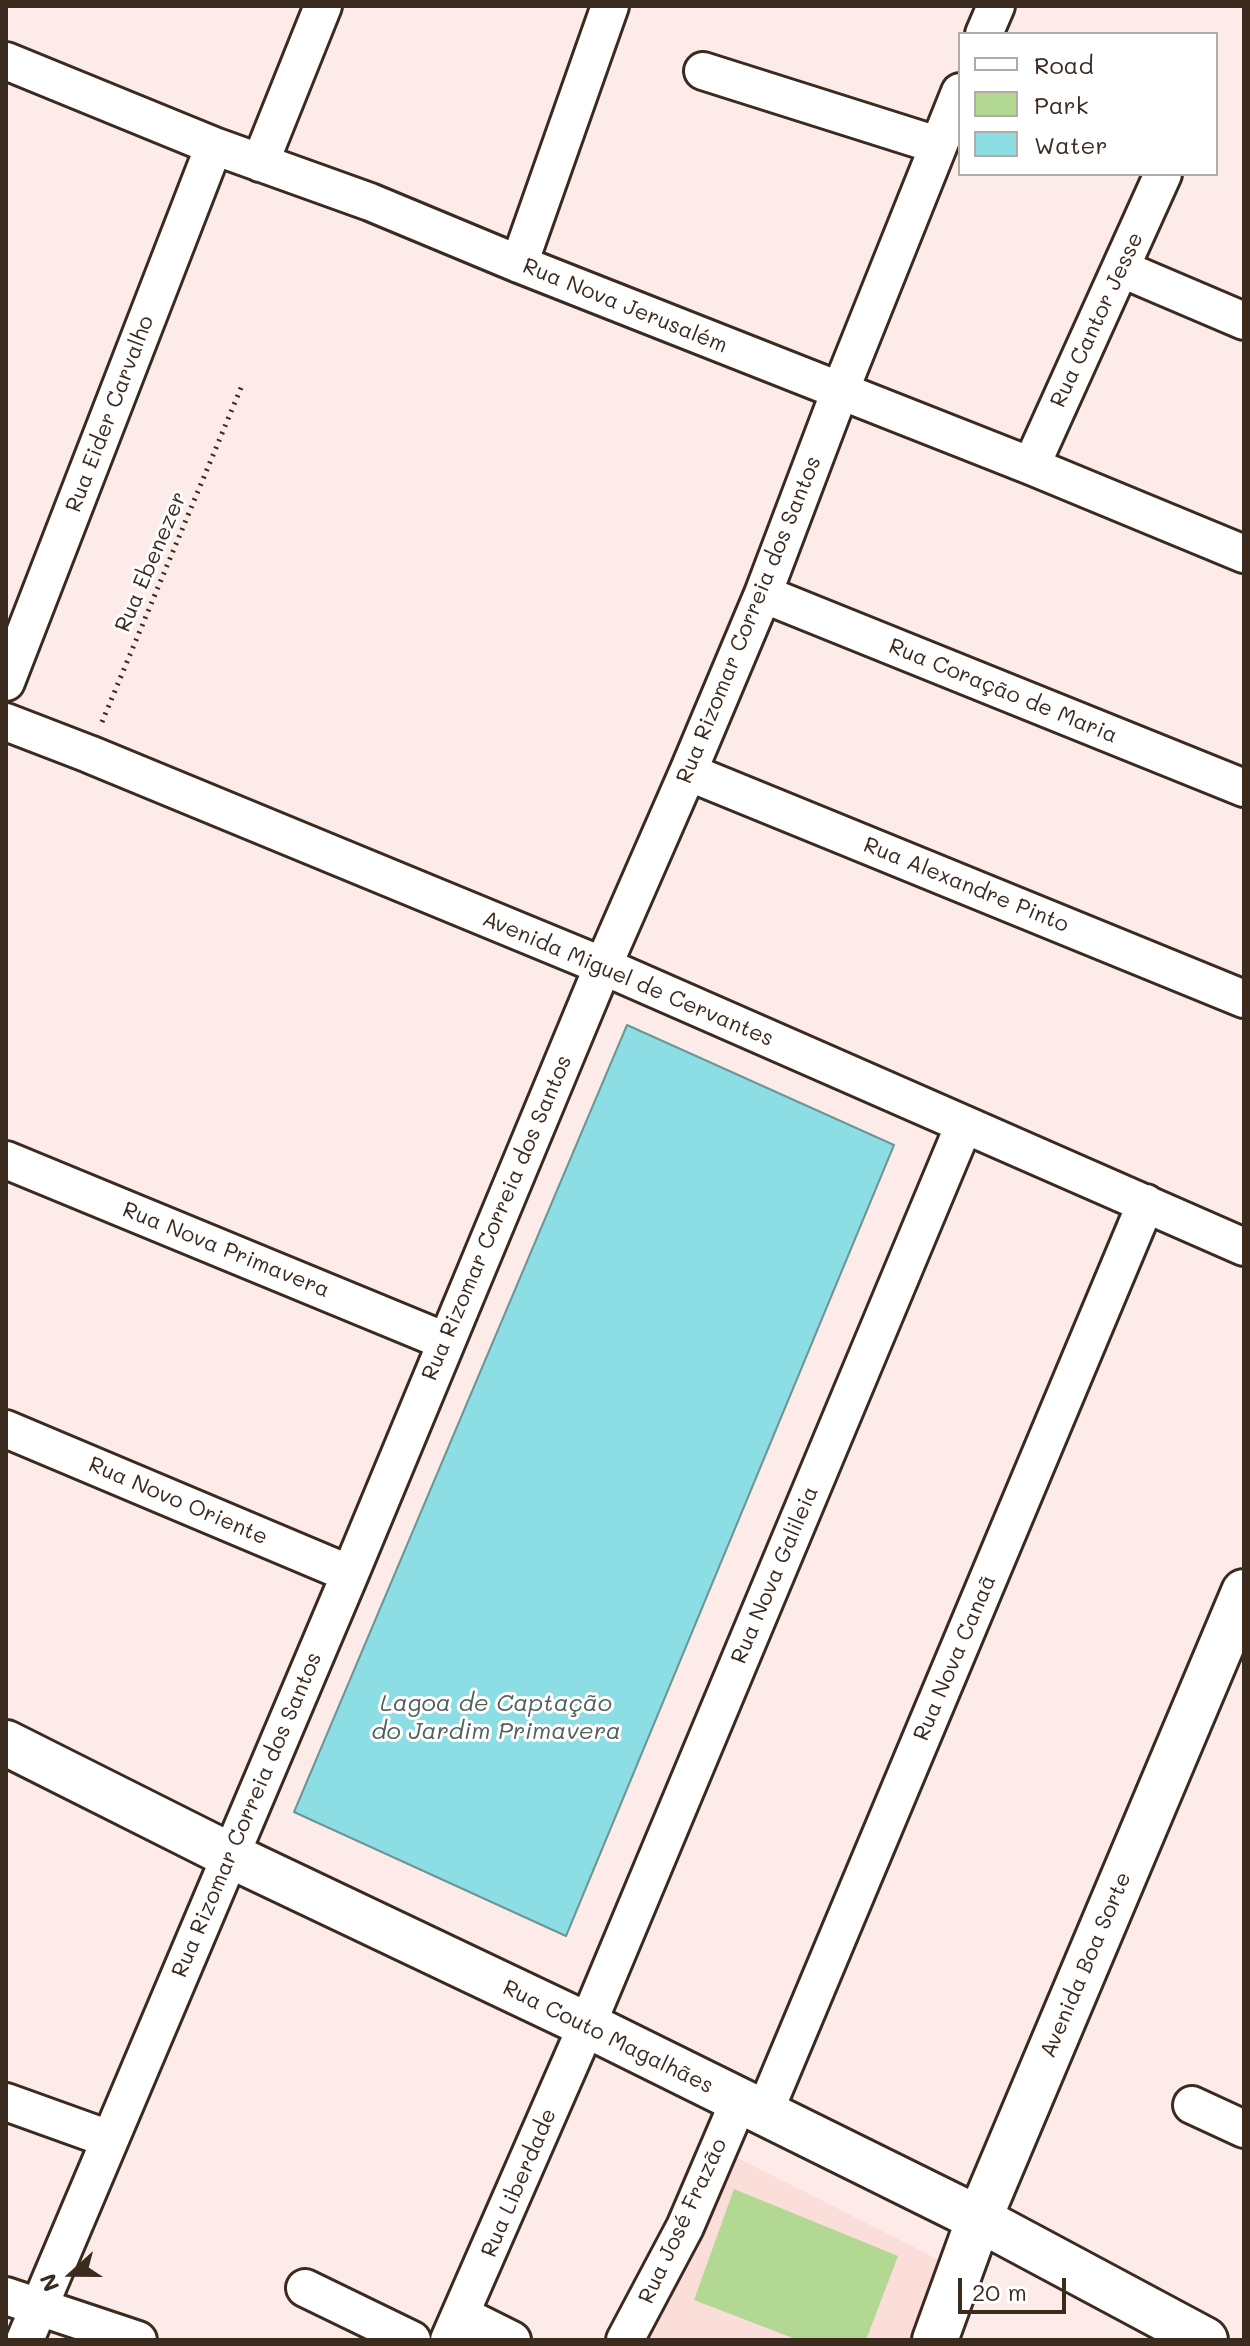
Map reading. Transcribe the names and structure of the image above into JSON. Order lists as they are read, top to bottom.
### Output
{
  "streets": {
    "street": [
      "Rua Nova Jerusalém",
      "Rua Cantor Jesse",
      "Rua Eider Carvalho",
      "Rua Rizomar Correia dos Santos",
      "Rua Coração de Maria",
      "Rua Alexandre Pinto",
      "Avenida Miguel de Cervantes",
      "Rua Nova Primavera",
      "Rua Novo Oriente",
      "Rua Nova Galileia",
      "Rua Nova Canaã",
      "Avenida Boa Sorte",
      "Rua Couto Magalhães",
      "Rua Liberdade",
      "Rua José Frazão"
    ],
    "path": ["Rua Ebenezer"]
  },
  "crossings": [
    ["Rua Nova Jerusalém", "Rua Cantor Jesse"],
    ["Rua Nova Jerusalém", "Rua Eider Carvalho"],
    ["Rua Nova Jerusalém", "Rua Rizomar Correia dos Santos"],
    ["Rua Ebenezer", "Avenida Miguel de Cervantes"],
    ["Rua Rizomar Correia dos Santos", "Rua Coração de Maria"],
    ["Rua Rizomar Correia dos Santos", "Rua Alexandre Pinto"],
    ["Rua Rizomar Correia dos Santos", "Avenida Miguel de Cervantes"],
    ["Rua Rizomar Correia dos Santos", "Rua Nova Primavera"],
    ["Rua Rizomar Correia dos Santos", "Rua Novo Oriente"],
    ["Rua Rizomar Correia dos Santos", "Rua Couto Magalhães"],
    ["Avenida Miguel de Cervantes", "Rua Nova Galileia"],
    ["Avenida Miguel de Cervantes", "Rua Nova Canaã"],
    ["Rua Nova Galileia", "Rua Couto Magalhães"],
    ["Rua Nova Galileia", "Rua Liberdade"],
    ["Rua Nova Canaã", "Rua Couto Magalhães"],
    ["Rua Nova Canaã", "Rua José Frazão"],
    ["Avenida Boa Sorte", "Rua Couto Magalhães"],
    ["Rua Couto Magalhães", "Rua Liberdade"],
    ["Rua Couto Magalhães", "Rua José Frazão"]
  ],
  "water": ["Lagoa de Captação do Jardim Primavera"],
  "legend": ["Road", "Park", "Water"],
  "scale_bar": "20 m",
  "north": "left"
}
